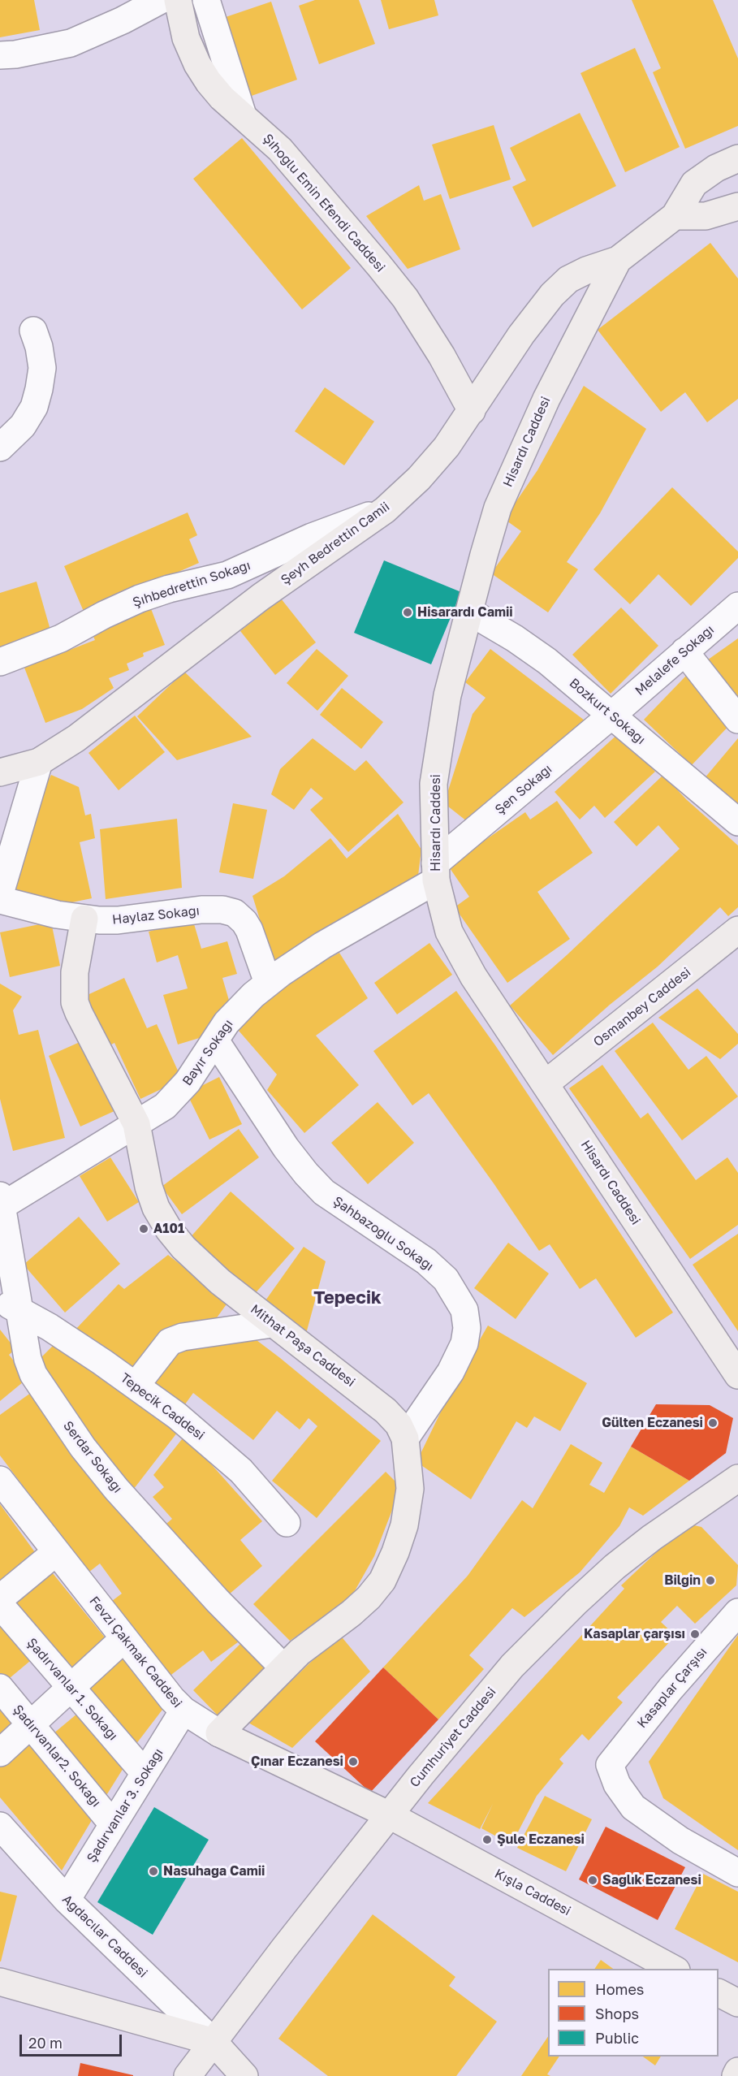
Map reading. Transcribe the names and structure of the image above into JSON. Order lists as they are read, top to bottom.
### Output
{
  "streets": {
    "street": [
      "Şıhoğlu Emin Efendi Caddesi",
      "Hisardı Caddesi",
      "Şeyh Bedrettin Camii",
      "Şıhbedrettin Sokağı",
      "Melalefe Sokağı",
      "Bozkurt Sokağı",
      "Şen Sokağı",
      "Haylaz Sokağı",
      "Osmanbey Caddesi",
      "Bayır Sokağı",
      "Şahbazoğlu Sokağı",
      "Mithat Paşa Caddesi",
      "Tepecik Caddesi",
      "Serdar Sokağı",
      "Fevzi Çakmak Caddesi",
      "Kasaplar Çarşısı",
      "Şadırvanlar 1. Sokağı",
      "Cumhuriyet Caddesi",
      "Şadırvanlar2. Sokağı",
      "Şadırvanlar 3. Sokağı",
      "Kışla Caddesi",
      "Ağdacılar Caddesi"
    ]
  },
  "crossings": [
    ["Şıhoğlu Emin Efendi Caddesi", "Şeyh Bedrettin Camii"],
    ["Hisardı Caddesi", "Şeyh Bedrettin Camii"],
    ["Hisardı Caddesi", "Bozkurt Sokağı"],
    ["Hisardı Caddesi", "Şen Sokağı"],
    ["Hisardı Caddesi", "Osmanbey Caddesi"],
    ["Hisardı Caddesi", "Bayır Sokağı"],
    ["Şeyh Bedrettin Camii", "Şıhbedrettin Sokağı"],
    ["Melalefe Sokağı", "Bozkurt Sokağı"],
    ["Melalefe Sokağı", "Şen Sokağı"],
    ["Bozkurt Sokağı", "Şen Sokağı"],
    ["Şen Sokağı", "Bayır Sokağı"],
    ["Haylaz Sokağı", "Bayır Sokağı"],
    ["Haylaz Sokağı", "Mithat Paşa Caddesi"],
    ["Bayır Sokağı", "Şahbazoğlu Sokağı"],
    ["Bayır Sokağı", "Mithat Paşa Caddesi"],
    ["Bayır Sokağı", "Serdar Sokağı"],
    ["Şahbazoğlu Sokağı", "Mithat Paşa Caddesi"],
    ["Mithat Paşa Caddesi", "Serdar Sokağı"],
    ["Mithat Paşa Caddesi", "Fevzi Çakmak Caddesi"],
    ["Tepecik Caddesi", "Serdar Sokağı"],
    ["Fevzi Çakmak Caddesi", "Cumhuriyet Caddesi"],
    ["Fevzi Çakmak Caddesi", "Şadırvanlar 3. Sokağı"],
    ["Fevzi Çakmak Caddesi", "Kışla Caddesi"],
    ["Şadırvanlar 1. Sokağı", "Şadırvanlar 3. Sokağı"],
    ["Cumhuriyet Caddesi", "Kışla Caddesi"],
    ["Cumhuriyet Caddesi", "Ağdacılar Caddesi"],
    ["Şadırvanlar2. Sokağı", "Şadırvanlar 3. Sokağı"],
    ["Şadırvanlar 3. Sokağı", "Ağdacılar Caddesi"]
  ],
  "districts": ["Tepecik"],
  "places": [
    "Hisarardı Camii",
    "A101",
    "Gülten Eczanesi",
    "Bilgin",
    "Kasaplar çarşısı",
    "Çınar Eczanesi",
    "Şule Eczanesi",
    "Nasuhağa Camii",
    "Sağlık Eczanesi"
  ],
  "legend": ["Homes", "Shops", "Public"],
  "scale_bar": "20 m"
}
